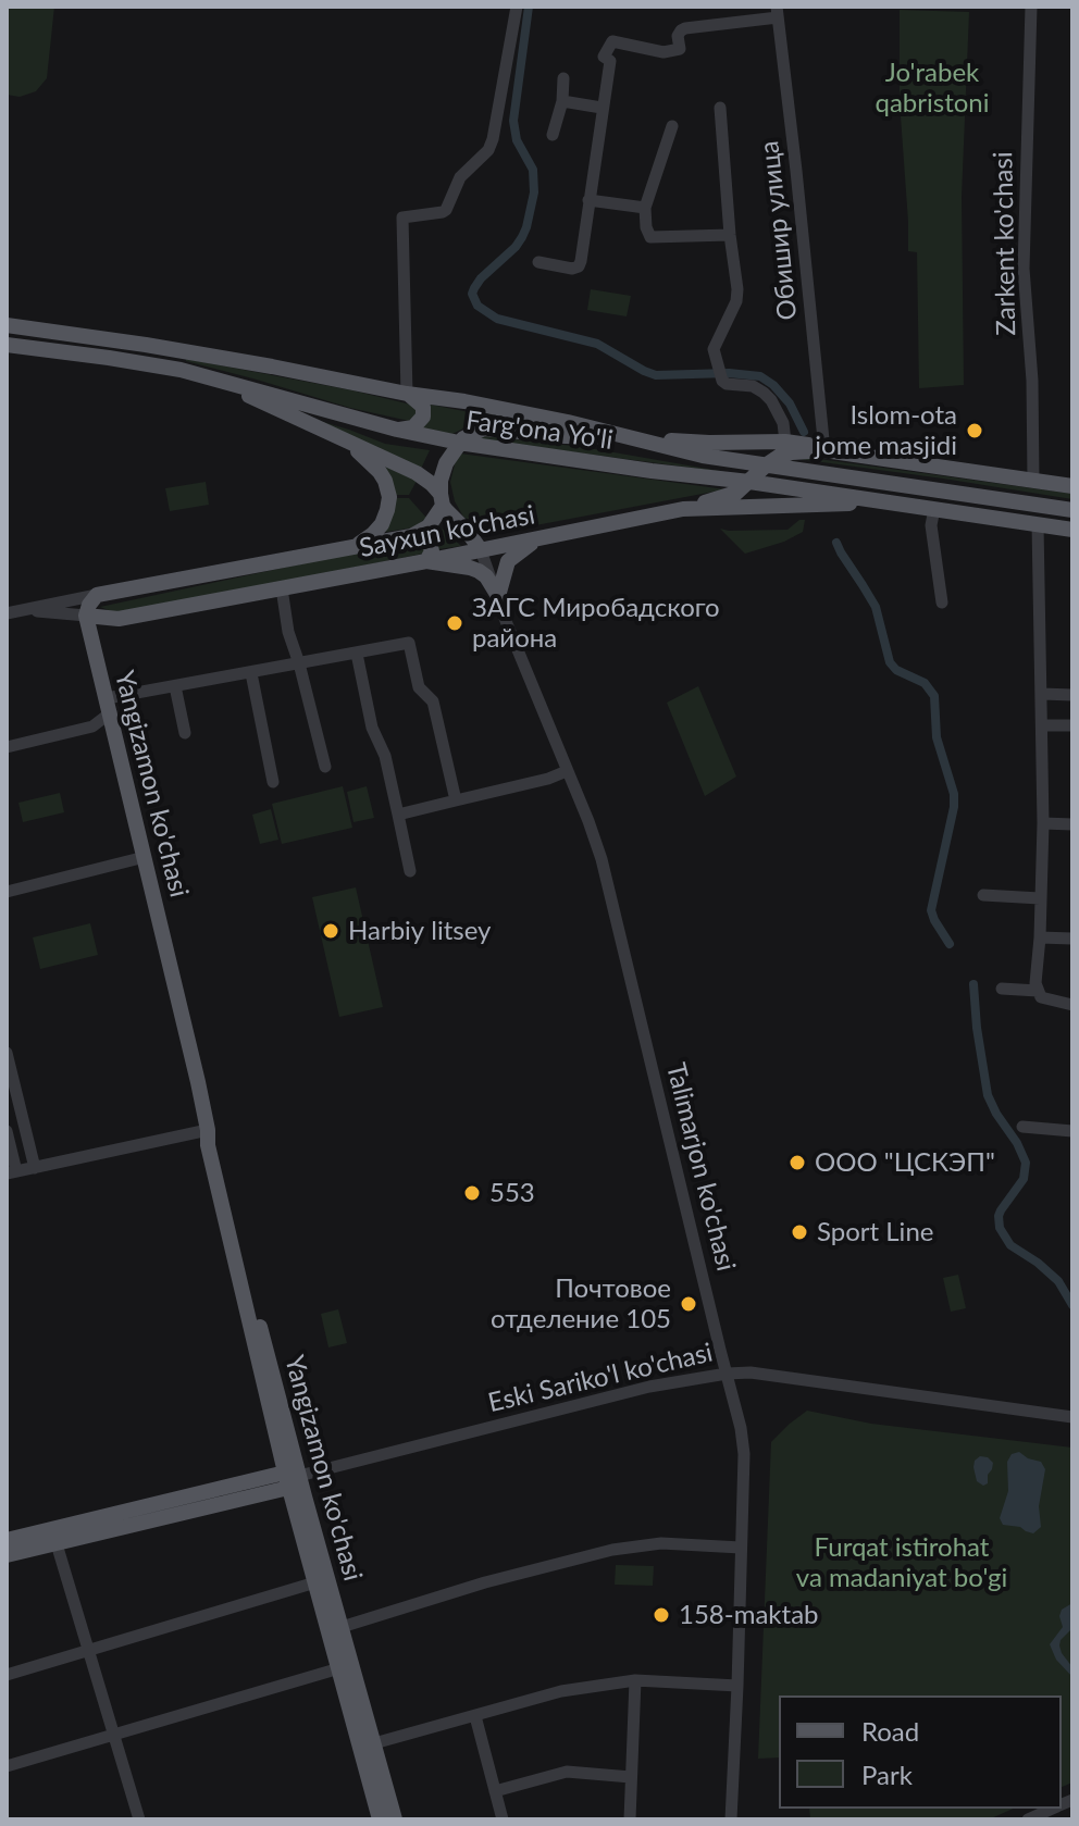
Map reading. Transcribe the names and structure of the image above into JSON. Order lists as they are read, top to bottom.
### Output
{
  "streets": {
    "main road": [
      "Farg'ona Yo'li",
      "Sayxun ko'chasi",
      "Yangizamon ko'chasi",
      "Eski Sariko'l ko'chasi"
    ],
    "street": ["Обишир улица", "Zarkent ko'chasi", "Talimarjon ko'chasi"]
  },
  "crossings": [
    ["Farg'ona Yo'li", "Sayxun ko'chasi"],
    ["Sayxun ko'chasi", "Yangizamon ko'chasi"],
    ["Sayxun ko'chasi", "Talimarjon ko'chasi"],
    ["Yangizamon ko'chasi", "Eski Sariko'l ko'chasi"],
    ["Talimarjon ko'chasi", "Eski Sariko'l ko'chasi"]
  ],
  "parks": ["Jo'rabek qabristoni", "Furqat istirohat va madaniyat bo'gi"],
  "places": [
    "Islom-ota jome masjidi",
    "ЗАГС Миробадского района",
    "Harbiy litsey",
    "ООО \"ЦСКЭП\"",
    "553",
    "Sport Line",
    "Почтовое отделение 105",
    "158-maktab"
  ],
  "legend": ["Road", "Park"]
}
